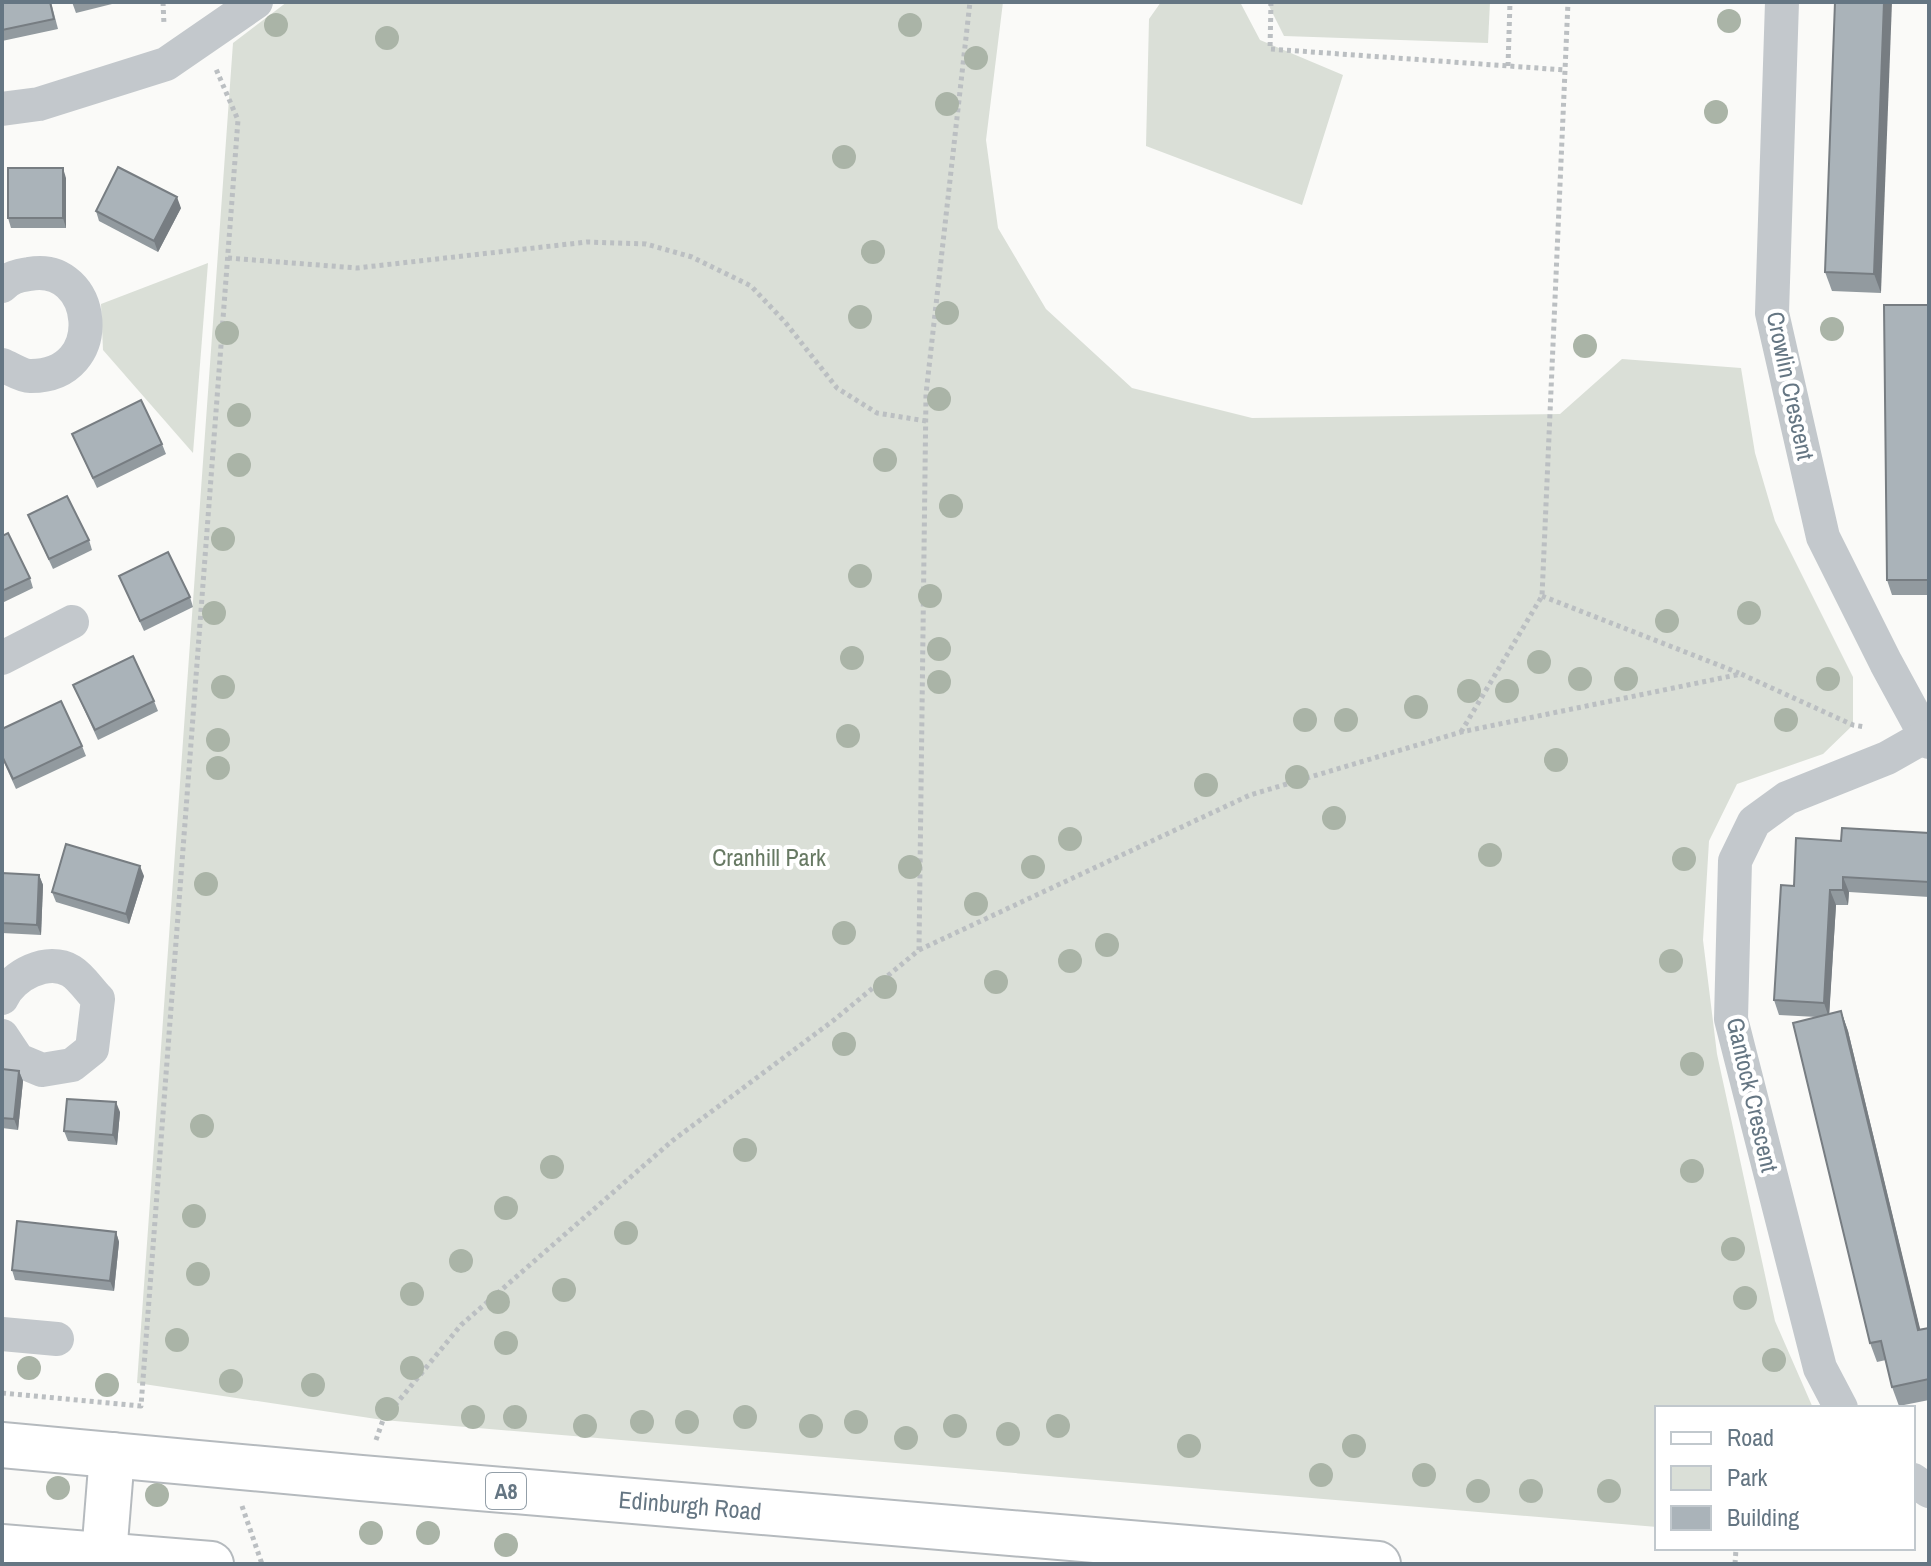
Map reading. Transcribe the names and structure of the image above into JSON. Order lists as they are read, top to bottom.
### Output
{
  "streets": {
    "main road": ["A8", "Edinburgh Road"],
    "street": ["Crowlin Crescent", "Gantock Crescent"]
  },
  "crossings": [
    ["Crowlin Crescent", "Gantock Crescent"]
  ],
  "parks": ["Cranhill Park"],
  "legend": ["Road", "Park", "Building"]
}
